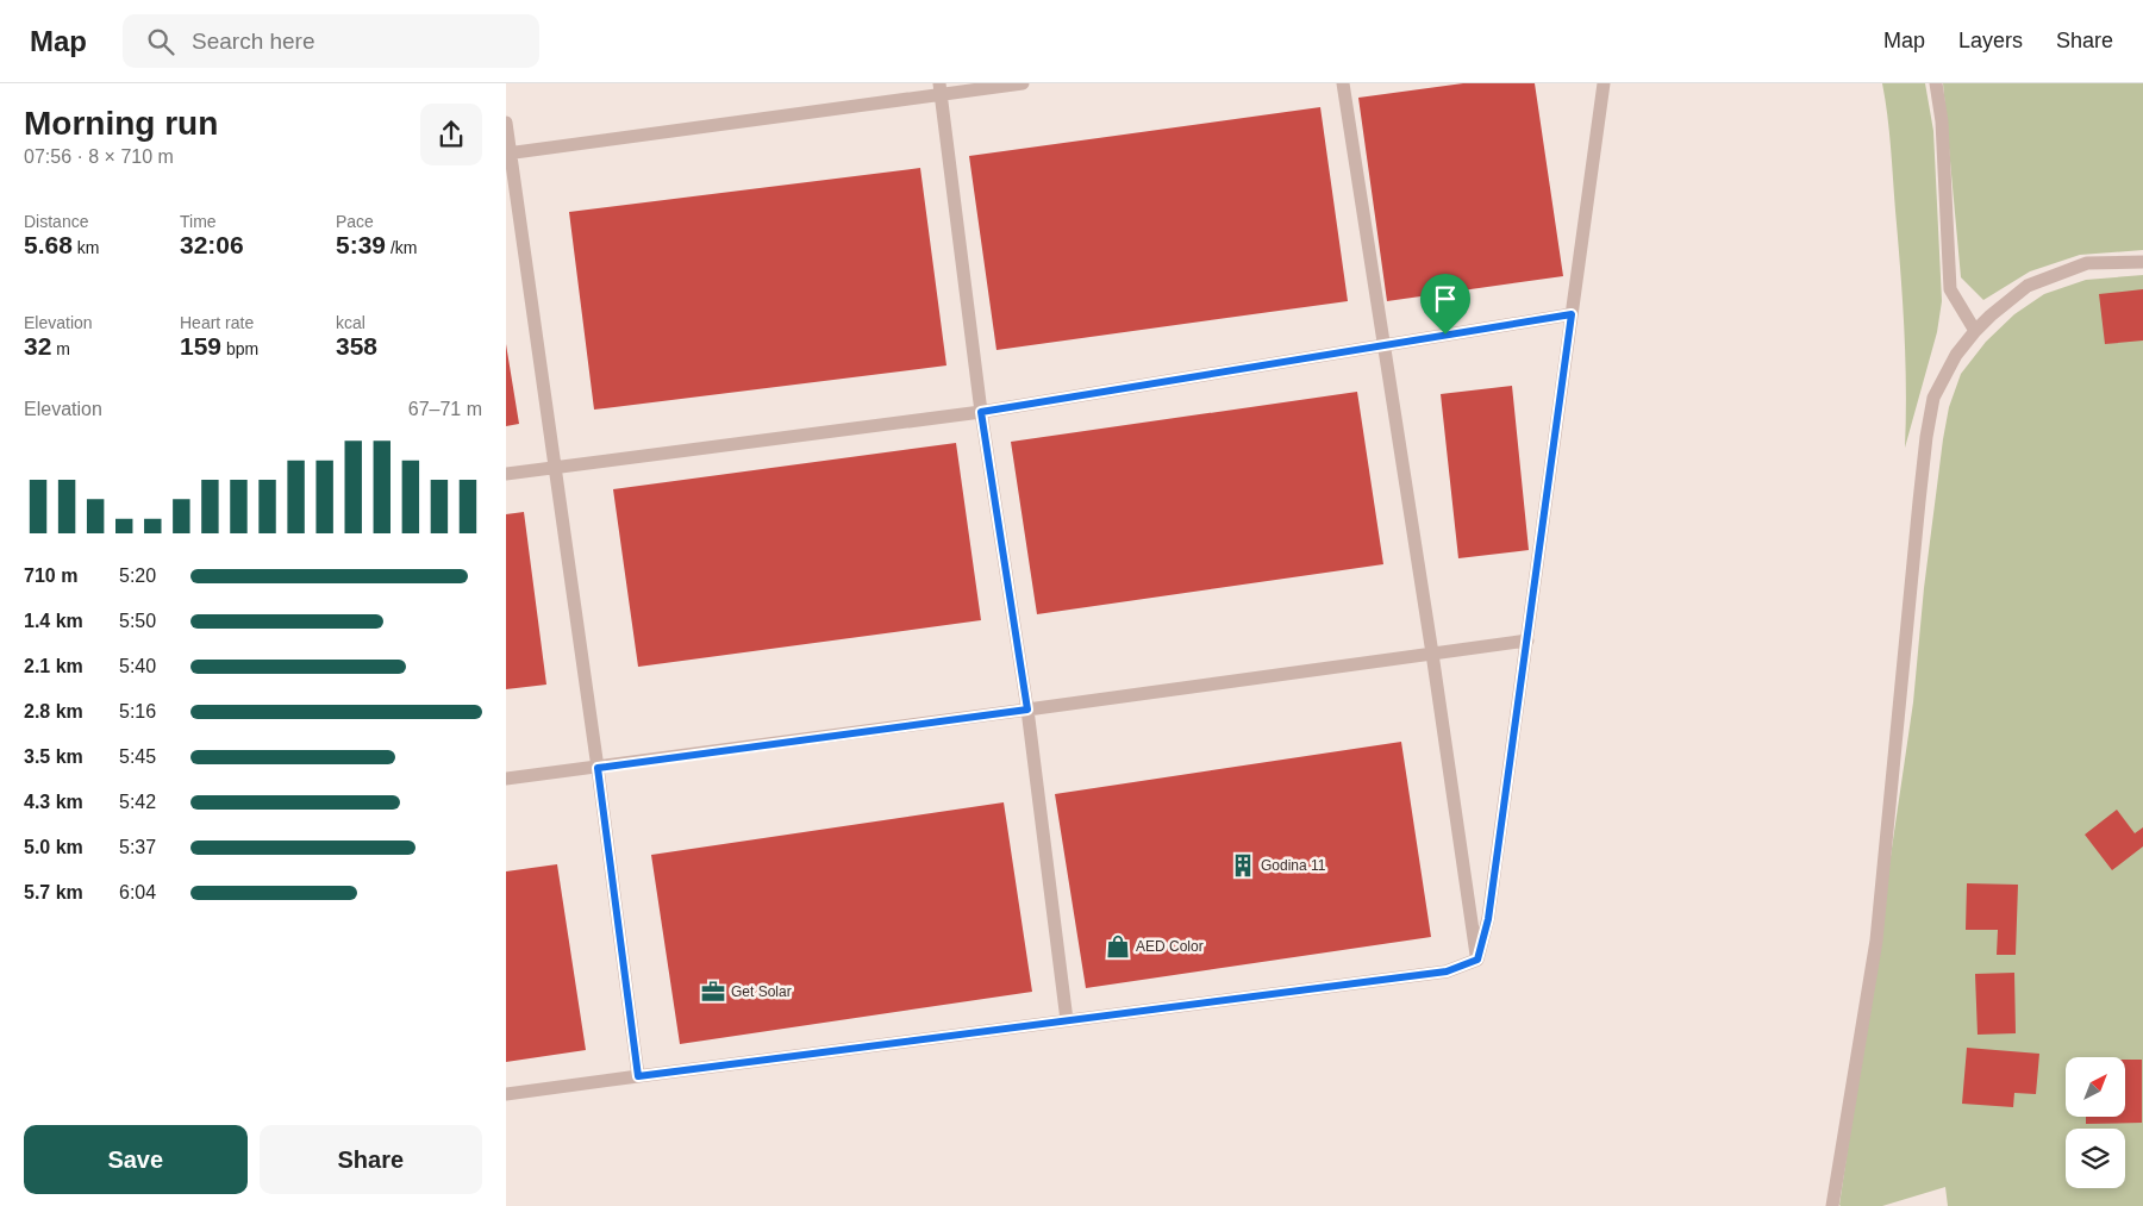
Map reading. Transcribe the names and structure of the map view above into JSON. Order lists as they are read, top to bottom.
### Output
{
  "places": {
    "building": ["Godina 11"],
    "shop": ["AED Color"],
    "office": ["Get Solar"]
  },
  "north": "top right",
  "page": {
    "header": "Map",
    "search": "Search here",
    "nav": ["Map", "Layers", "Share"],
    "heading": ["Morning run", "07:56 · 8 × 710 m"],
    "stats": [
      ["Distance", "5.68 km"],
      ["Time", "32:06"],
      ["Pace", "5:39 /km"],
      ["Elevation", "32 m"],
      ["Heart rate", "159 bpm"],
      ["kcal", "358"]
    ],
    "chart": ["Elevation", "67–71 m"],
    "list": [
      {
        "name": "710 m",
        "note": "5:20"
      },
      {
        "name": "1.4 km",
        "note": "5:50"
      },
      {
        "name": "2.1 km",
        "note": "5:40"
      },
      {
        "name": "2.8 km",
        "note": "5:16"
      },
      {
        "name": "3.5 km",
        "note": "5:45"
      },
      {
        "name": "4.3 km",
        "note": "5:42"
      },
      {
        "name": "5.0 km",
        "note": "5:37"
      },
      {
        "name": "5.7 km",
        "note": "6:04"
      }
    ],
    "buttons": ["Save", "Share"]
  }
}
